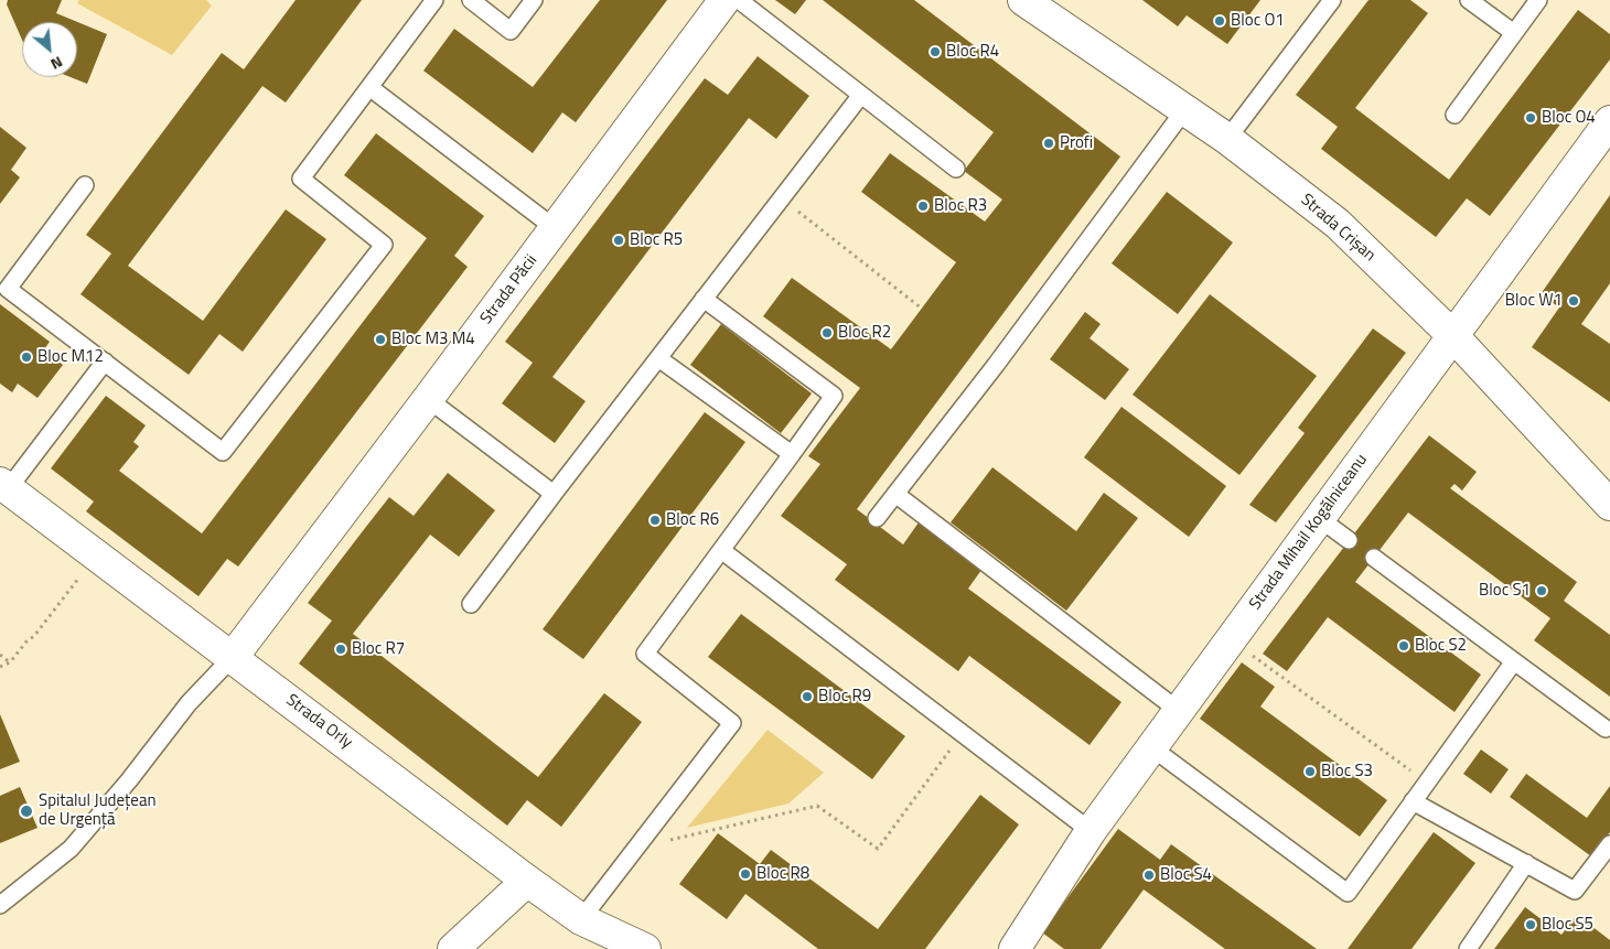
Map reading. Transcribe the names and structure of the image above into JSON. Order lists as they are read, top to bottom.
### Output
{
  "streets": {
    "street": [
      "Strada Crișan",
      "Strada Păcii",
      "Strada Mihail Kogălniceanu",
      "Strada Orly"
    ]
  },
  "crossings": [
    ["Strada Crișan", "Strada Mihail Kogălniceanu"],
    ["Strada Păcii", "Strada Orly"]
  ],
  "places": [
    "Bloc O1",
    "Bloc R4",
    "Bloc O4",
    "Profi",
    "Bloc R3",
    "Bloc R5",
    "Bloc W1",
    "Bloc R2",
    "Bloc M3 M4",
    "Bloc M12",
    "Bloc R6",
    "Bloc S1",
    "Bloc S2",
    "Bloc R7",
    "Bloc R9",
    "Bloc S3",
    "Spitalul Județean de Urgență",
    "Bloc R8",
    "Bloc S4",
    "Bloc S5"
  ],
  "north": "bottom right"
}
